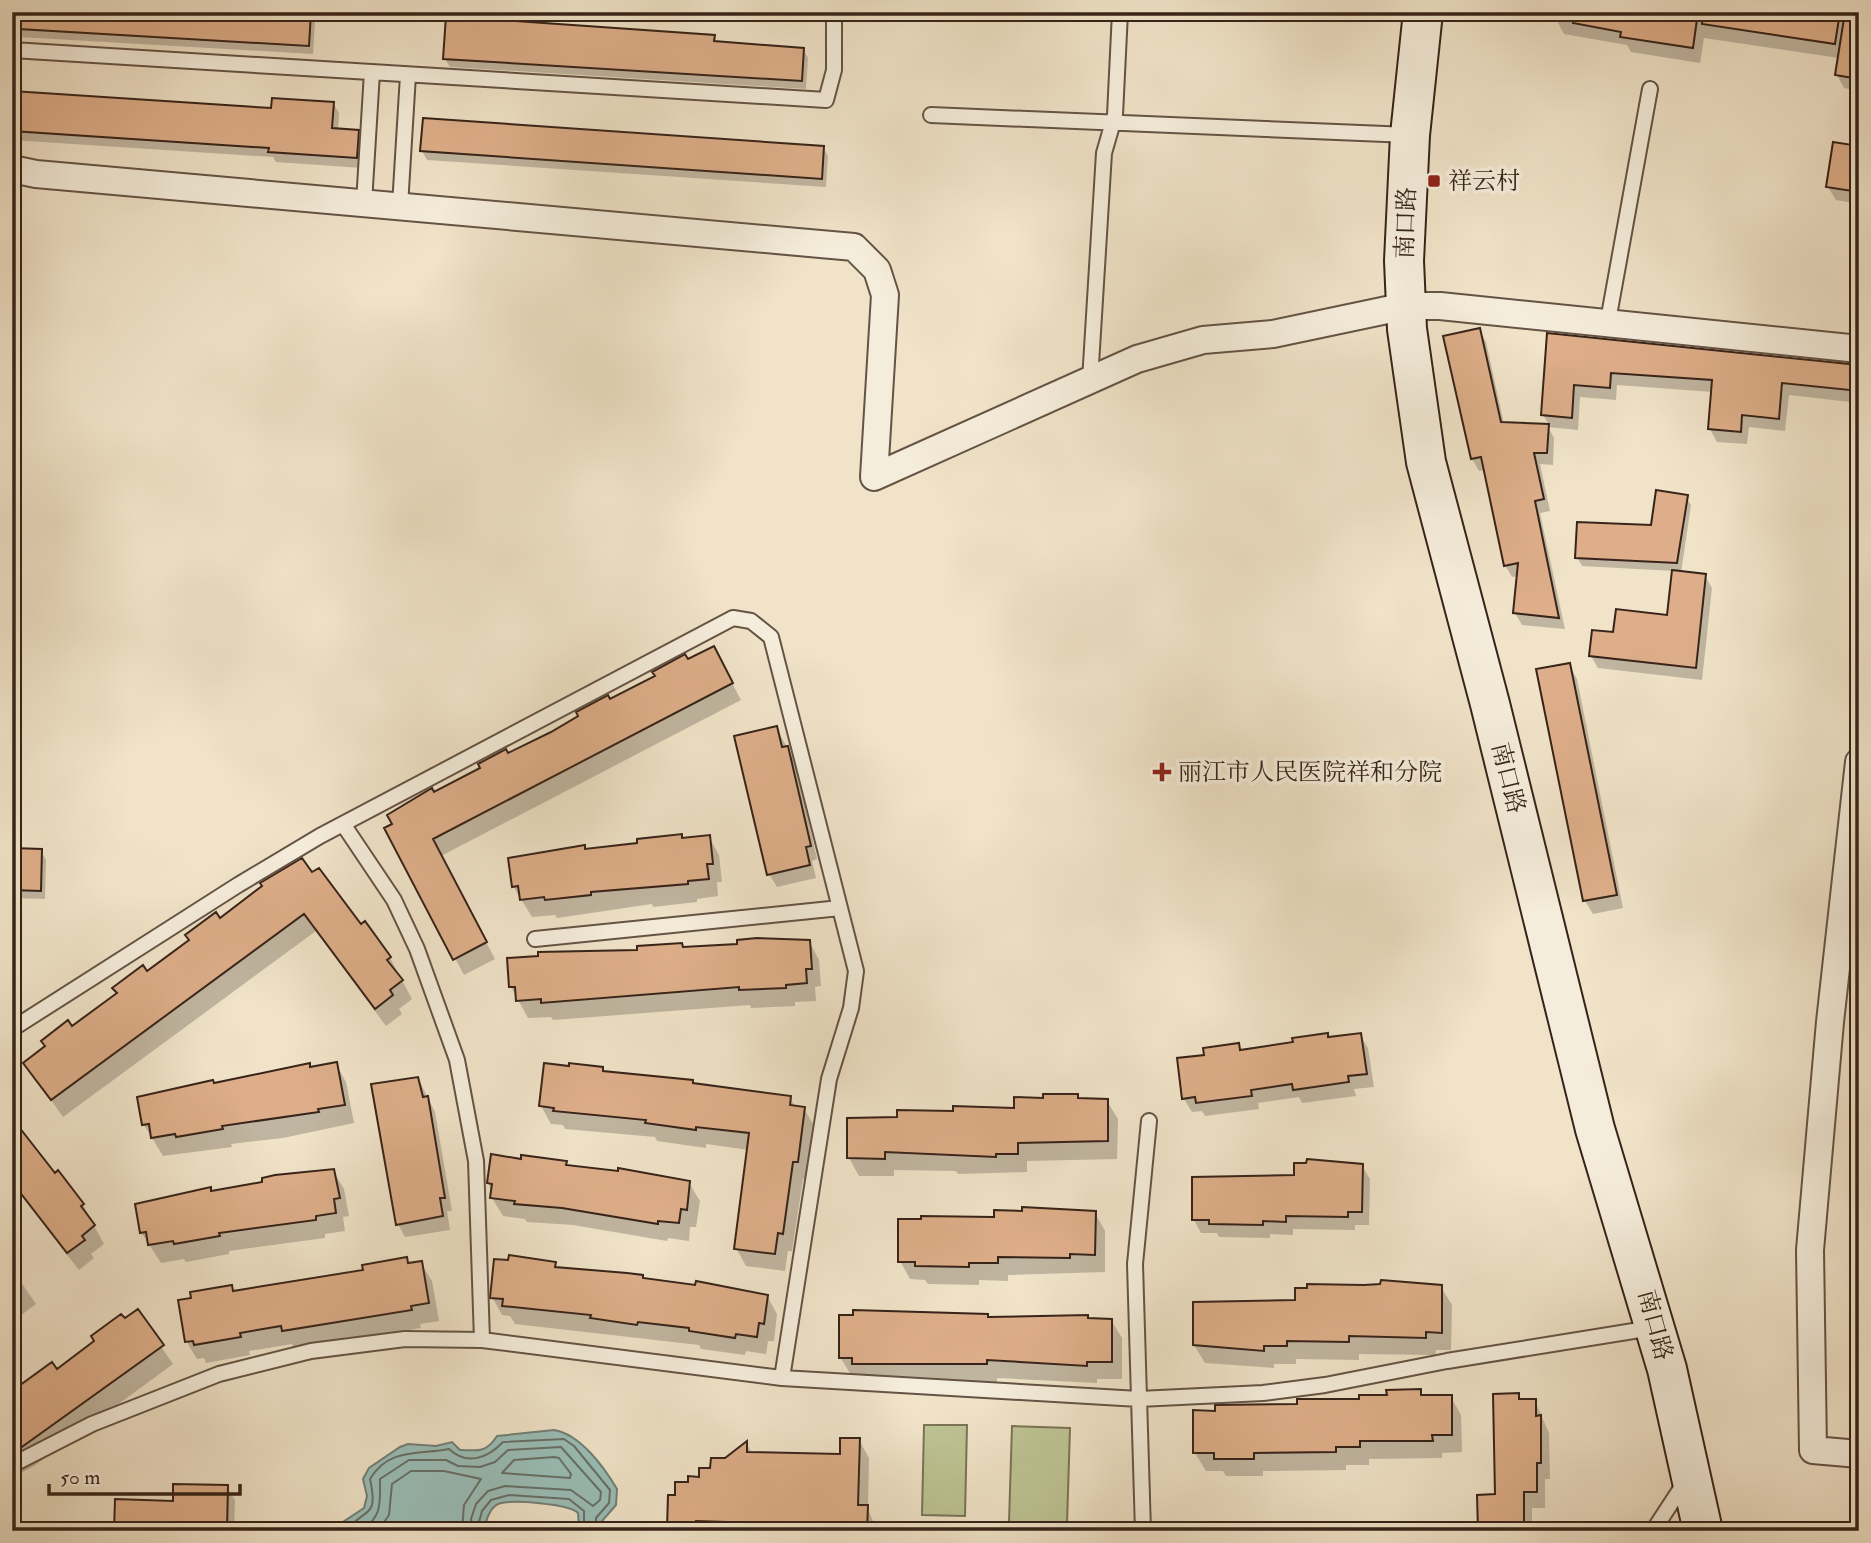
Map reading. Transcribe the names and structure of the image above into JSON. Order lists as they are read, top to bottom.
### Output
{
  "streets": {
    "main road": ["南口路"]
  },
  "places": {
    "transit": ["祥云村"],
    "health": ["丽江市人民医院祥和分院"]
  },
  "scale_bar": "50 m"
}
